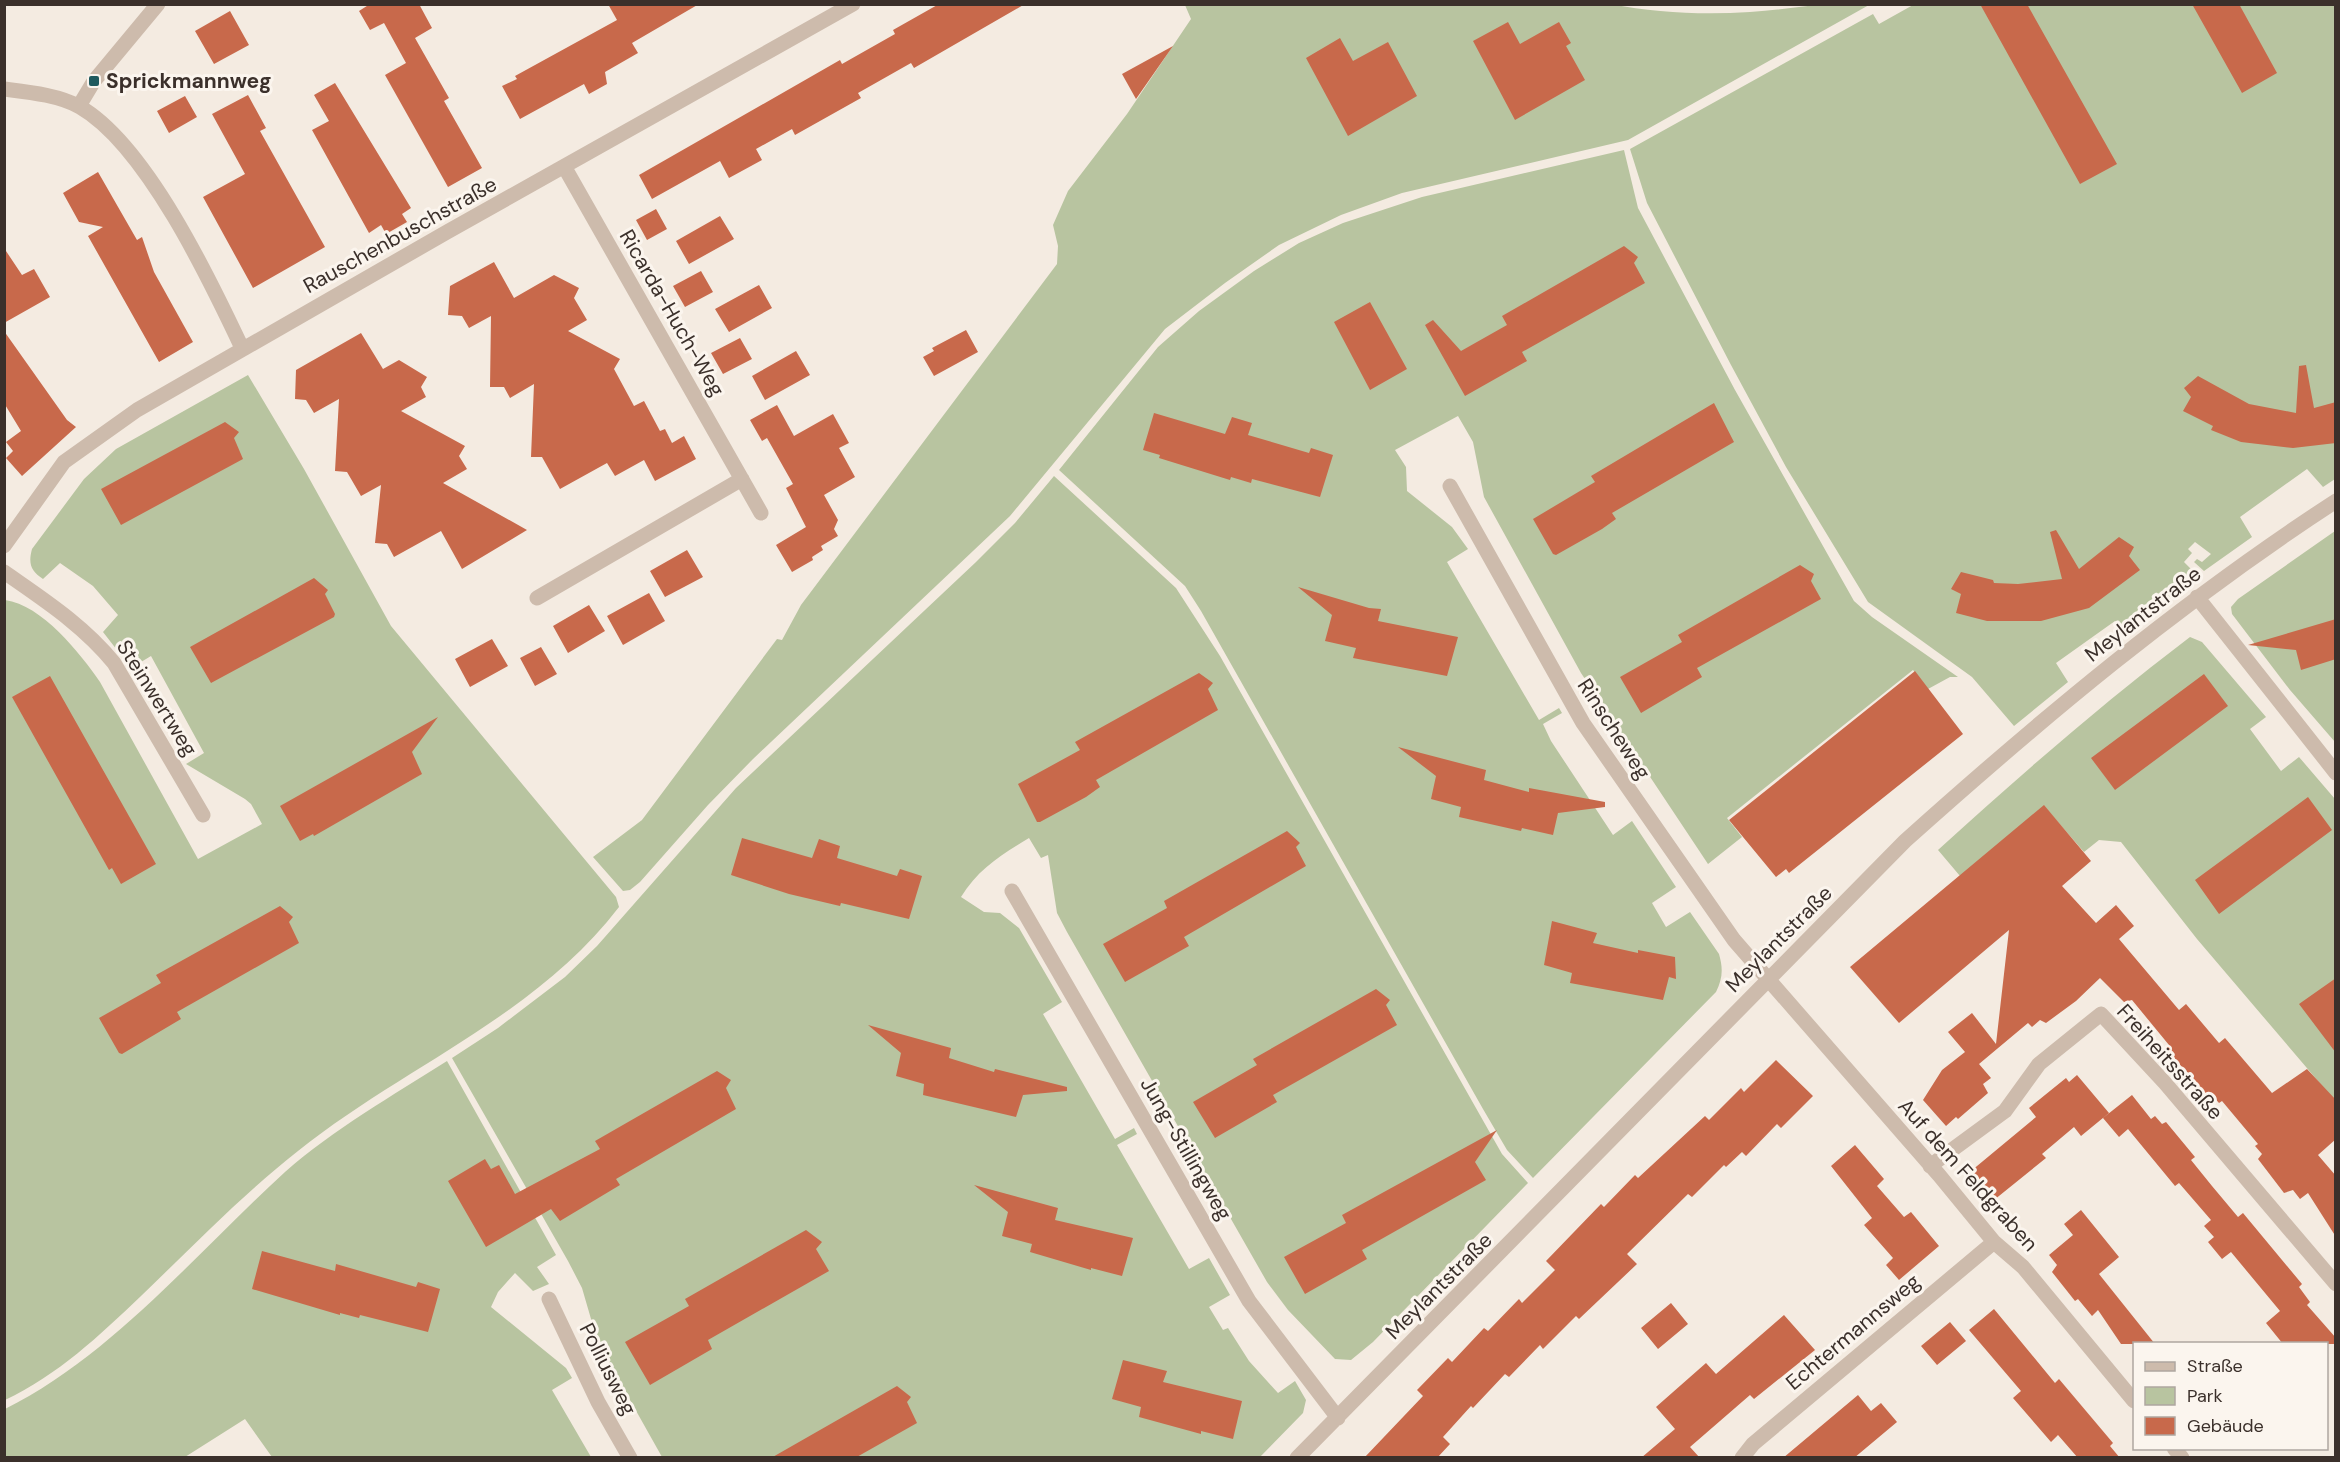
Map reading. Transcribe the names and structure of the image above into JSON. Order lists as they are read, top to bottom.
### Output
{
  "streets": {
    "street": [
      "Rauschenbuschstraße",
      "Ricarda-Huch-Weg",
      "Meylantstraße",
      "Steinwertweg",
      "Rinscheweg",
      "Freiheitsstraße",
      "Jung-Stillingweg",
      "Auf dem Feldgraben",
      "Echtermannsweg",
      "Polliusweg"
    ]
  },
  "crossings": [
    ["Rauschenbuschstraße", "Ricarda-Huch-Weg"],
    ["Meylantstraße", "Rinscheweg"],
    ["Meylantstraße", "Jung-Stillingweg"],
    ["Meylantstraße", "Auf dem Feldgraben"],
    ["Rinscheweg", "Auf dem Feldgraben"],
    ["Freiheitsstraße", "Auf dem Feldgraben"],
    ["Auf dem Feldgraben", "Echtermannsweg"]
  ],
  "places": {
    "transit": ["Sprickmannweg"]
  },
  "legend": ["Straße", "Park", "Gebäude"]
}
